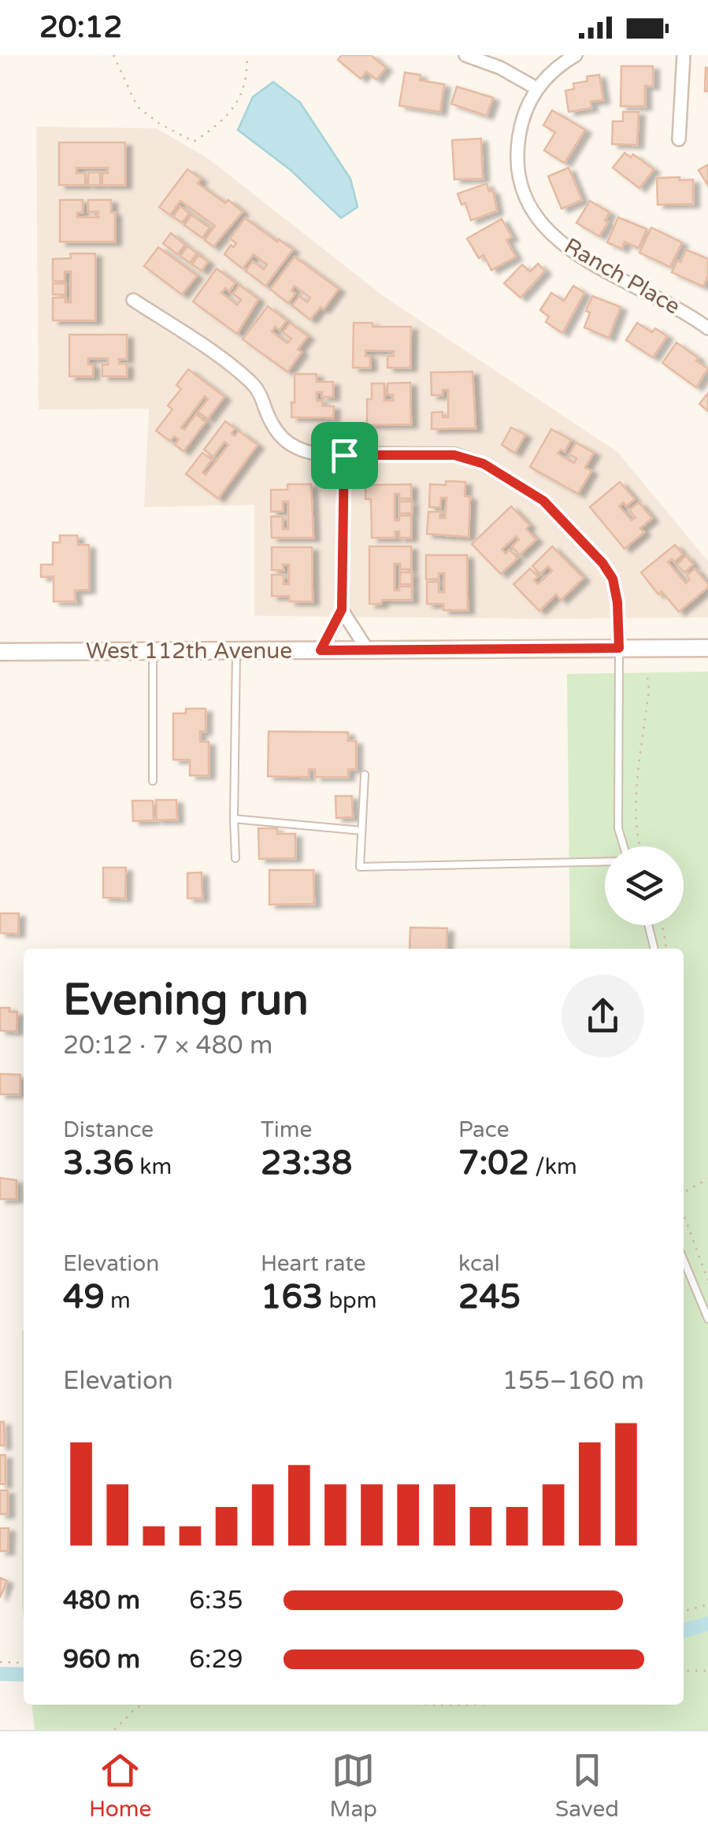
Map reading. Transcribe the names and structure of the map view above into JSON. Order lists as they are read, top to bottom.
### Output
{
  "streets": {
    "main road": ["West 112th Avenue"],
    "street": ["Ranch Place"]
  },
  "page": {
    "status": "20:12",
    "heading": ["Evening run", "20:12 · 7 × 480 m"],
    "stats": [
      ["Distance", "3.36 km"],
      ["Time", "23:38"],
      ["Pace", "7:02 /km"],
      ["Elevation", "49 m"],
      ["Heart rate", "163 bpm"],
      ["kcal", "245"]
    ],
    "chart": ["Elevation", "155–160 m"],
    "list": [
      {
        "name": "480 m",
        "note": "6:35"
      },
      {
        "name": "960 m",
        "note": "6:29"
      }
    ],
    "tabs": ["Home", "Map", "Saved"]
  }
}
